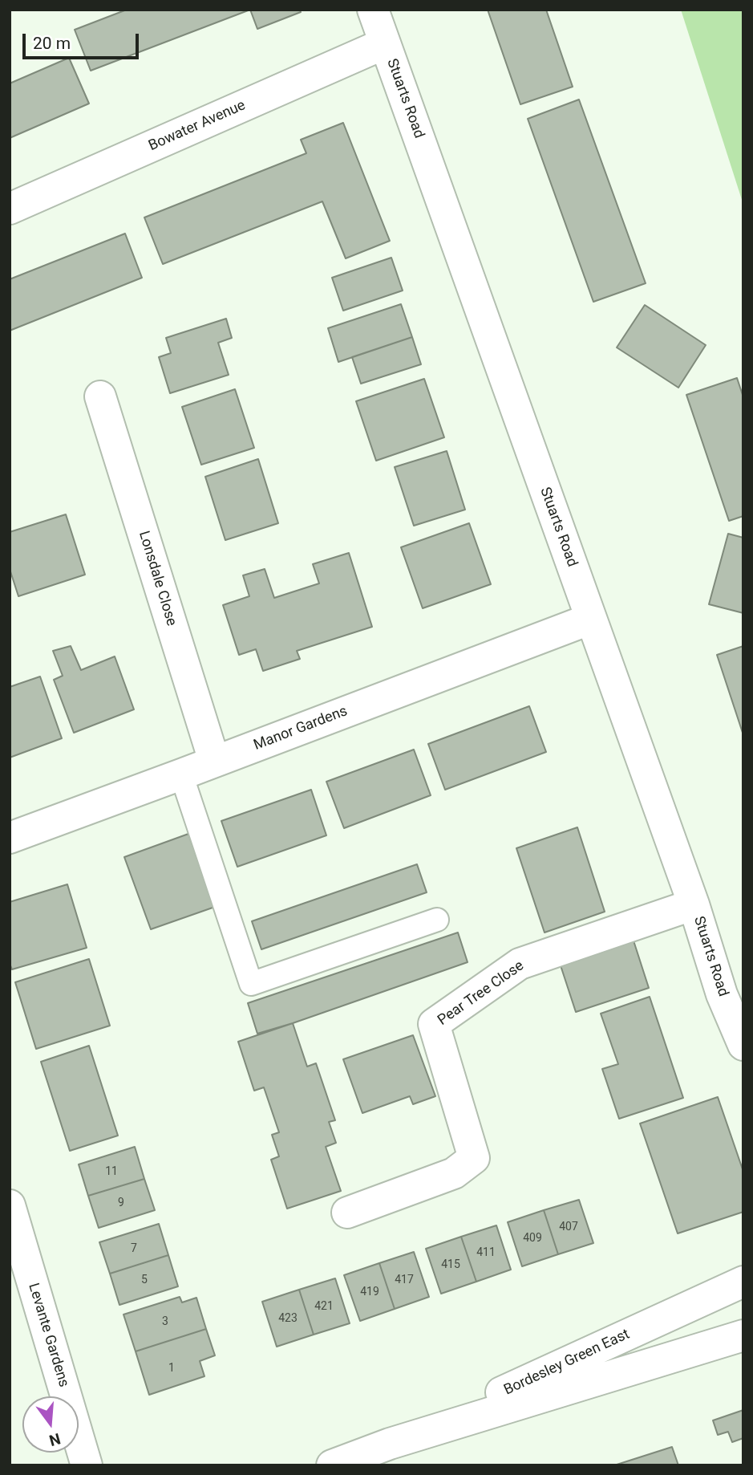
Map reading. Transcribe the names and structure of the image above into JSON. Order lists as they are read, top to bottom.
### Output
{
  "streets": {
    "street": [
      "Stuarts Road",
      "Bowater Avenue",
      "Lonsdale Close",
      "Manor Gardens",
      "Pear Tree Close",
      "Levante Gardens",
      "Bordesley Green East"
    ]
  },
  "crossings": [
    ["Stuarts Road", "Bowater Avenue"],
    ["Stuarts Road", "Manor Gardens"],
    ["Stuarts Road", "Pear Tree Close"],
    ["Lonsdale Close", "Manor Gardens"]
  ],
  "house_numbers": [
    "11",
    "9",
    "407",
    "409",
    "7",
    "411",
    "415",
    "5",
    "417",
    "419",
    "421",
    "423",
    "3",
    "1"
  ],
  "scale_bar": "20 m",
  "north": "bottom"
}
